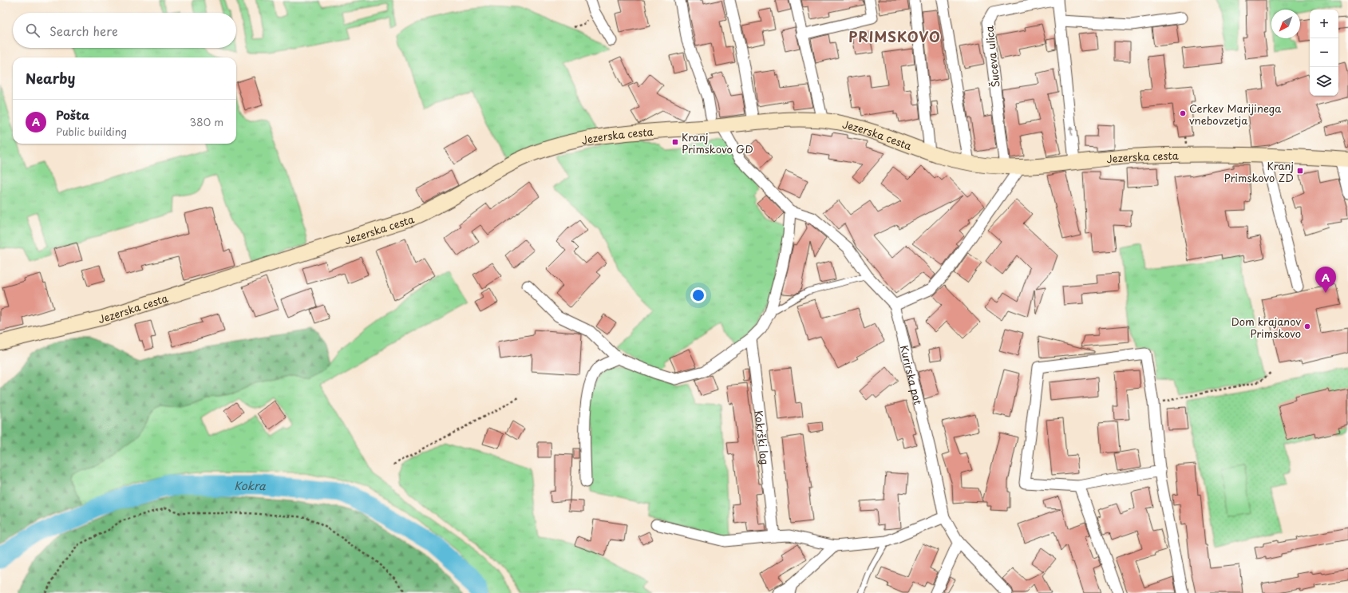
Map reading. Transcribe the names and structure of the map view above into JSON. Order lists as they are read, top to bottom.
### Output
{
  "streets": {
    "street": [
      "Šuceva ulica",
      "Jezerska cesta",
      "Kurirska pot",
      "Kokrški log"
    ]
  },
  "crossings": [
    ["Šuceva ulica", "Jezerska cesta"],
    ["Jezerska cesta", "Kurirska pot"]
  ],
  "one_way": ["Šuceva ulica"],
  "districts": ["PRIMSKOVO"],
  "water": ["Kokra"],
  "places": {
    "other": ["Cerkev Marijinega vnebovzetja", "Dom krajanov Primskovo"],
    "transit": ["Kranj Primskovo GD", "Kranj Primskovo ZD"]
  },
  "north": "bottom left",
  "page": {
    "map_buttons": ["+", "−"],
    "search": "Search here",
    "heading": "Nearby",
    "list": [
      {
        "mark": "A",
        "name": "Pošta",
        "note": "Public building",
        "value": "380 m"
      }
    ],
    "pins": "A"
  }
}
